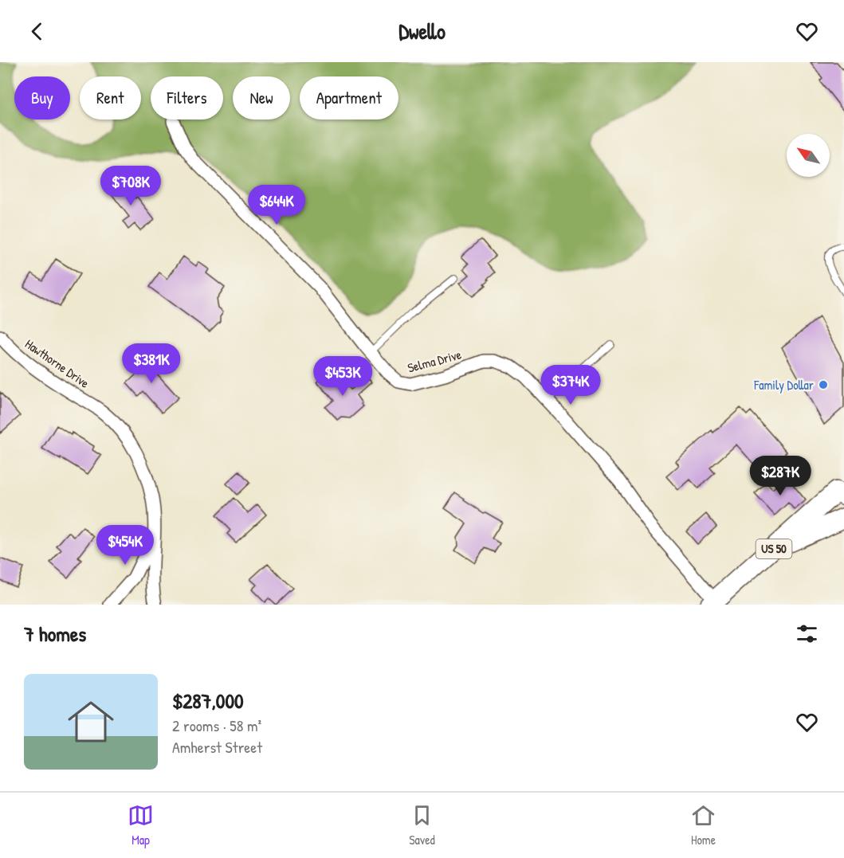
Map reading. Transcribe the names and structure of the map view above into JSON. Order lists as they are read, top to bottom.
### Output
{
  "streets": {
    "main road": ["US 50"],
    "street": ["Selma Drive", "Hawthorne Drive"]
  },
  "crossings": [
    ["Selma Drive", "US 50"]
  ],
  "places": ["Family Dollar"],
  "north": "top left",
  "page": {
    "header": "Dwello",
    "chip": [
      "Buy",
      "Rent",
      "Filters",
      "New",
      "Apartment"
    ],
    "price": [
      "$708K",
      "$644K",
      "$381K",
      "$453K",
      "$374K",
      "$287K",
      "$454K"
    ],
    "heading": "7 homes",
    "list": [
      {
        "name": "$287,000",
        "note": "2 rooms · 58 m² · Amherst Street"
      }
    ],
    "tabs": ["Map", "Saved", "Home"]
  }
}
